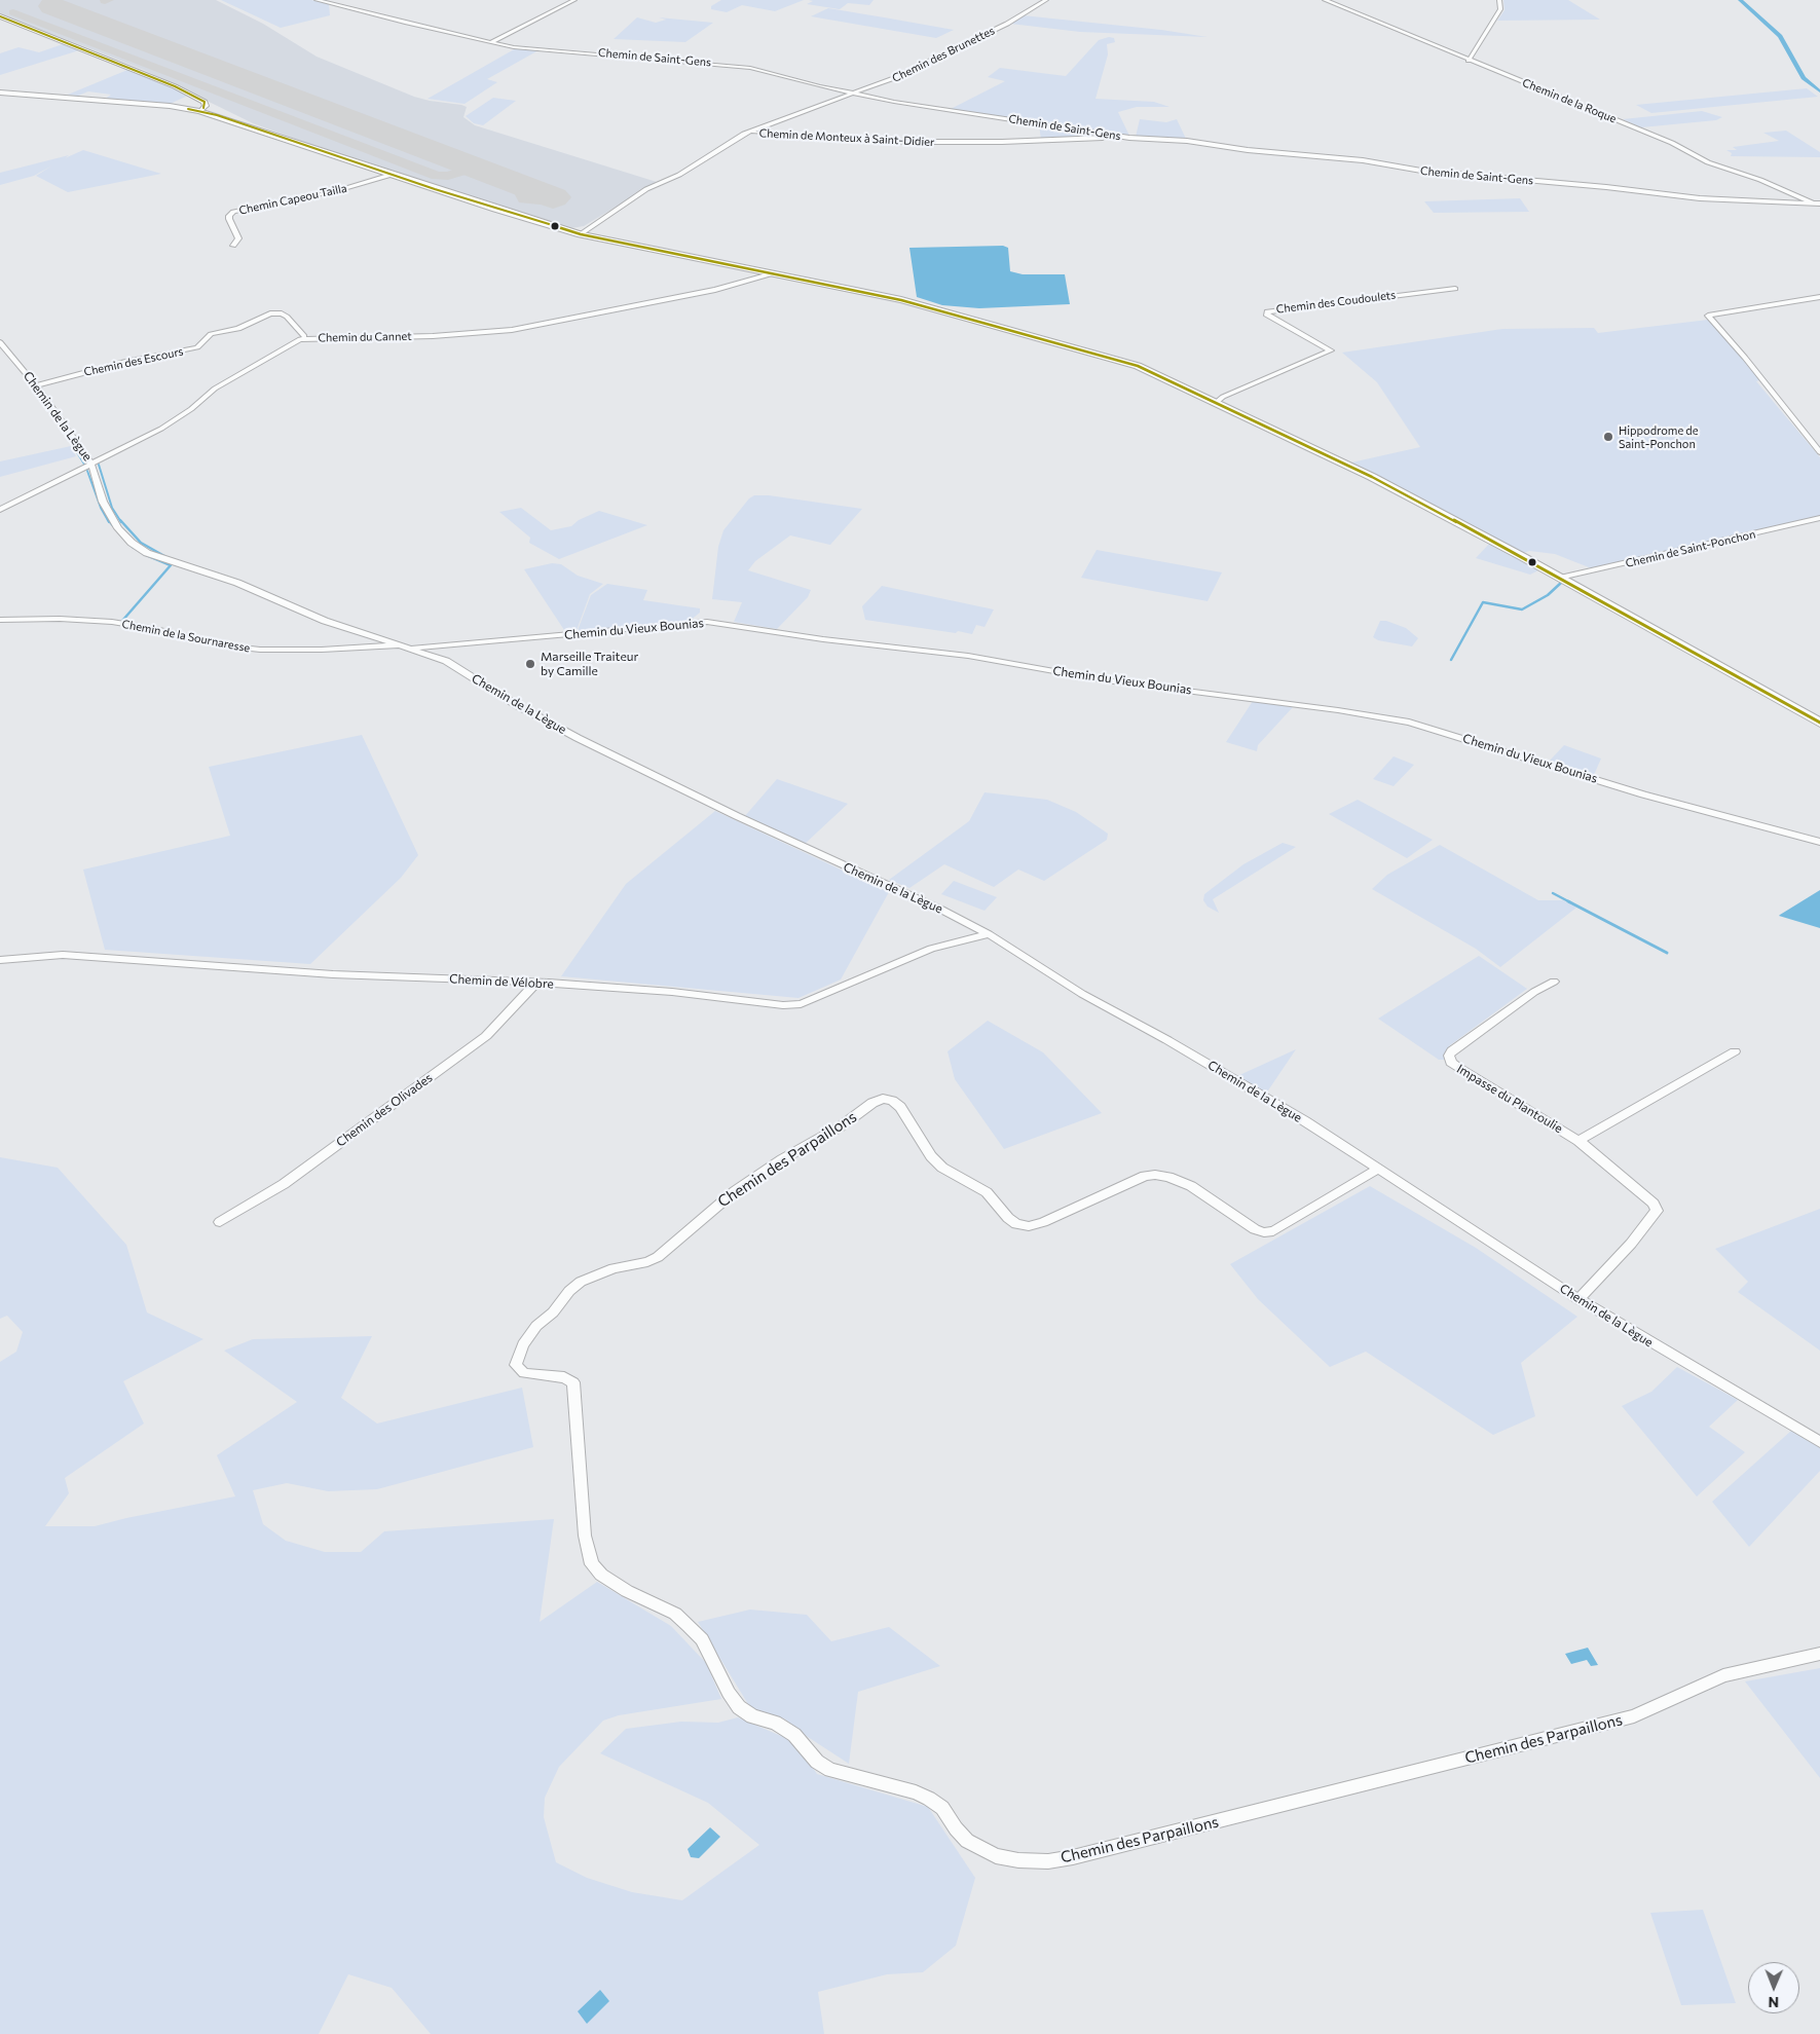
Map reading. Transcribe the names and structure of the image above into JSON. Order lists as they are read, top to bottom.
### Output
{
  "streets": {
    "street": [
      "Chemin des Brunettes",
      "Chemin de Saint-Gens",
      "Chemin de la Roque",
      "Chemin de Monteux à Saint-Didier",
      "Chemin Capeou Tailla",
      "Chemin des Coudoulets",
      "Chemin du Cannet",
      "Chemin des Escours",
      "Chemin de la Lègue",
      "Chemin de Saint-Ponchon",
      "Chemin du Vieux Bounias",
      "Chemin de la Sournaresse",
      "Chemin de Vélobre",
      "Impasse du Plantoulie",
      "Chemin des Olivades",
      "Chemin des Parpaillons"
    ]
  },
  "crossings": [
    ["Chemin des Brunettes", "Chemin de Saint-Gens"],
    ["Chemin des Brunettes", "Chemin de Monteux à Saint-Didier"],
    ["Chemin de Saint-Gens", "Chemin de la Roque"],
    ["Chemin de Saint-Gens", "Chemin de Monteux à Saint-Didier"],
    ["Chemin du Cannet", "Chemin de la Lègue"],
    ["Chemin des Escours", "Chemin de la Lègue"],
    ["Chemin de la Lègue", "Chemin du Vieux Bounias"],
    ["Chemin de la Lègue", "Chemin de la Sournaresse"],
    ["Chemin de la Lègue", "Chemin de Vélobre"],
    ["Chemin de la Lègue", "Impasse du Plantoulie"],
    ["Chemin de la Lègue", "Chemin des Parpaillons"],
    ["Chemin du Vieux Bounias", "Chemin de la Sournaresse"],
    ["Chemin de Vélobre", "Chemin des Olivades"]
  ],
  "places": ["Hippodrome de Saint-Ponchon", "Marseille Traiteur by Camille"],
  "lines": ["transit line N"],
  "north": "bottom"
}
